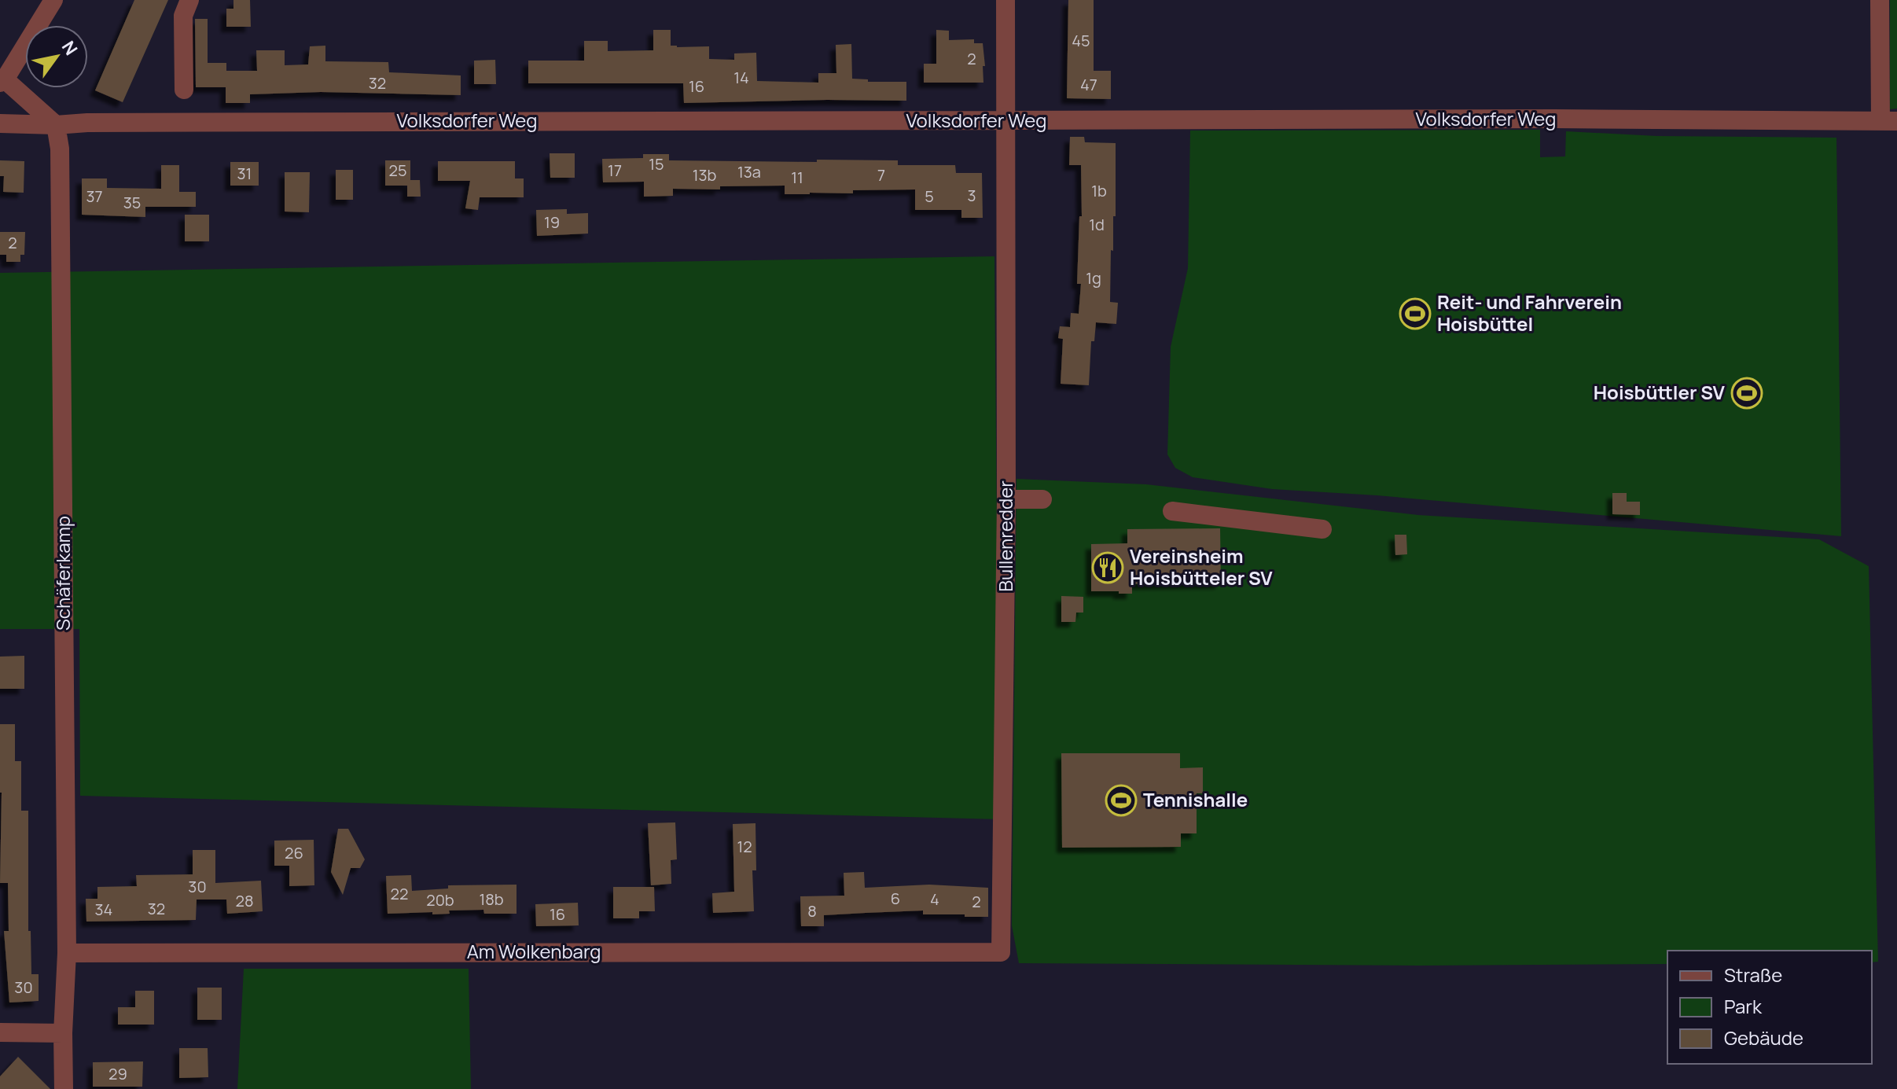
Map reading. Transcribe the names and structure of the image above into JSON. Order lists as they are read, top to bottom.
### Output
{
  "streets": {
    "street": [
      "Volksdorfer Weg",
      "Bullenredder",
      "Schäferkamp",
      "Am Wolkenbarg"
    ]
  },
  "crossings": [
    ["Volksdorfer Weg", "Bullenredder"],
    ["Volksdorfer Weg", "Schäferkamp"],
    ["Bullenredder", "Am Wolkenbarg"],
    ["Schäferkamp", "Am Wolkenbarg"]
  ],
  "places": {
    "sports": ["Reit- und Fahrverein Hoisbüttel", "Hoisbüttler SV", "Tennishalle"],
    "restaurant": ["Vereinsheim Hoisbütteler SV"]
  },
  "house_numbers": [
    "45",
    "2",
    "14",
    "32",
    "47",
    "16",
    "15",
    "25",
    "17",
    "13a",
    "31",
    "13b",
    "7",
    "11",
    "1b",
    "3",
    "37",
    "5",
    "35",
    "19",
    "1d",
    "2",
    "1g",
    "12",
    "26",
    "30",
    "22",
    "6",
    "18b",
    "4",
    "20b",
    "28",
    "2",
    "32",
    "34",
    "8",
    "16",
    "30",
    "29"
  ],
  "legend": ["Straße", "Park", "Gebäude"],
  "north": "top right"
}
